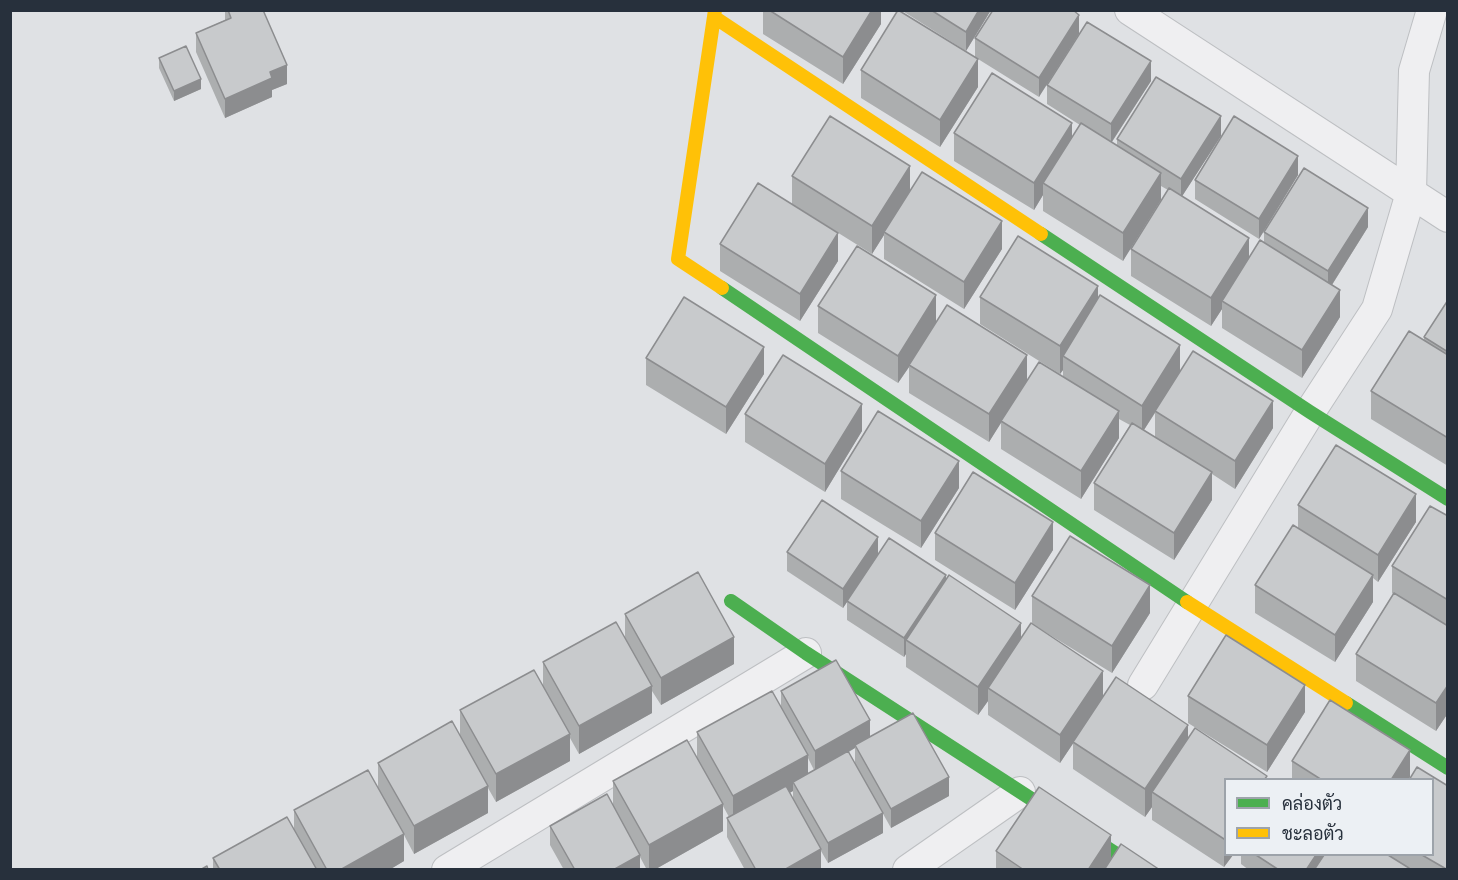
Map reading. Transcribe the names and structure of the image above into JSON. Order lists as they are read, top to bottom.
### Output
{
  "legend": ["คล่องตัว", "ชะลอตัว"]
}
